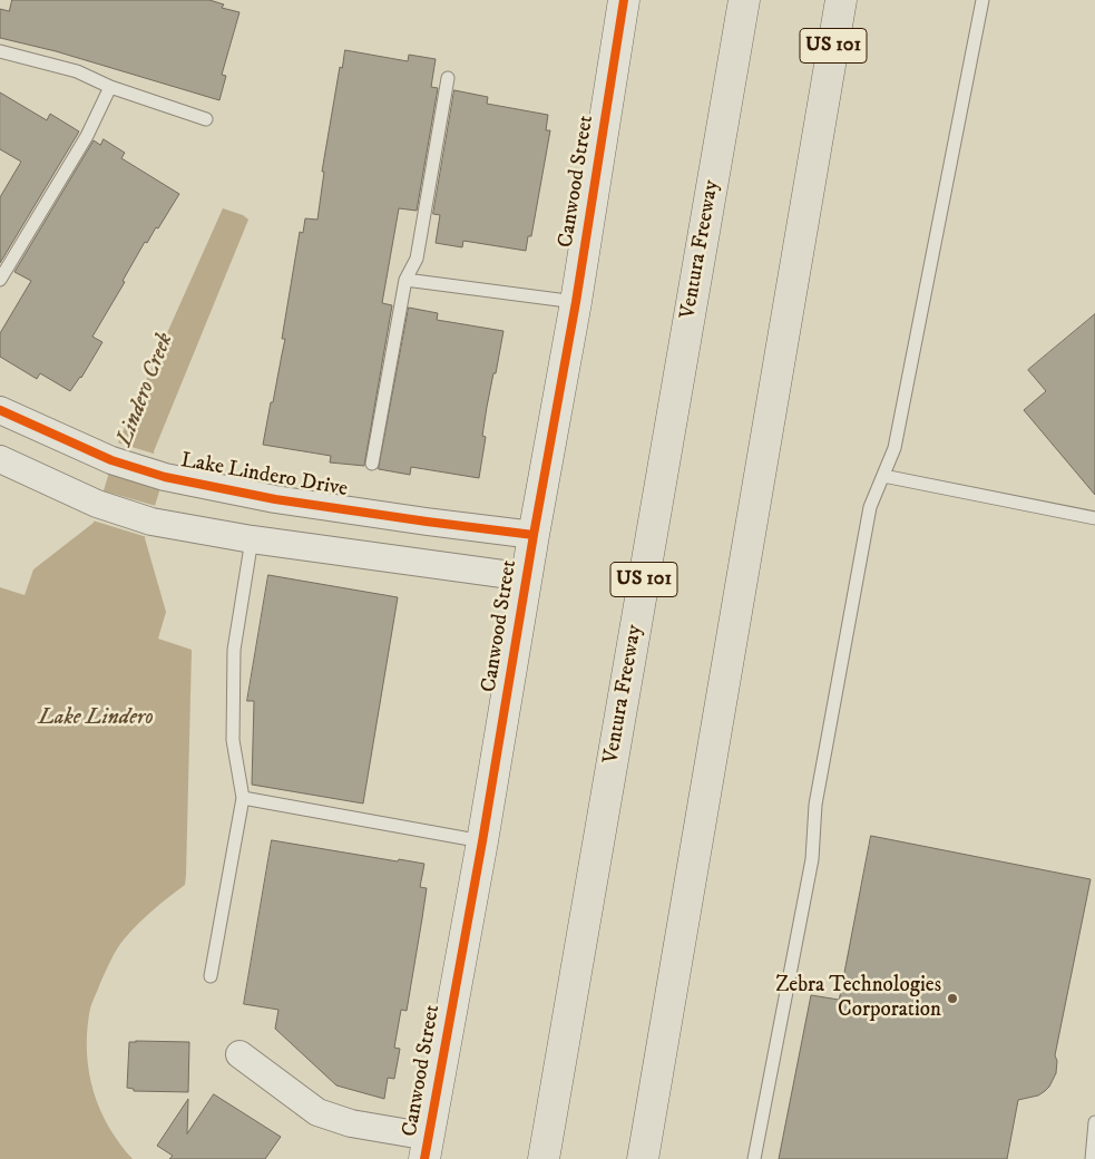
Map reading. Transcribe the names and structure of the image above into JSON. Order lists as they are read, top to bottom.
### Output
{
  "streets": {
    "highway": ["US 101", "Ventura Freeway"],
    "street": ["Canwood Street", "Lake Lindero Drive"]
  },
  "crossings": [
    ["Canwood Street", "Lake Lindero Drive"]
  ],
  "water": ["Lindero Creek", "Lake Lindero"],
  "places": ["Zebra Technologies Corporation"]
}
